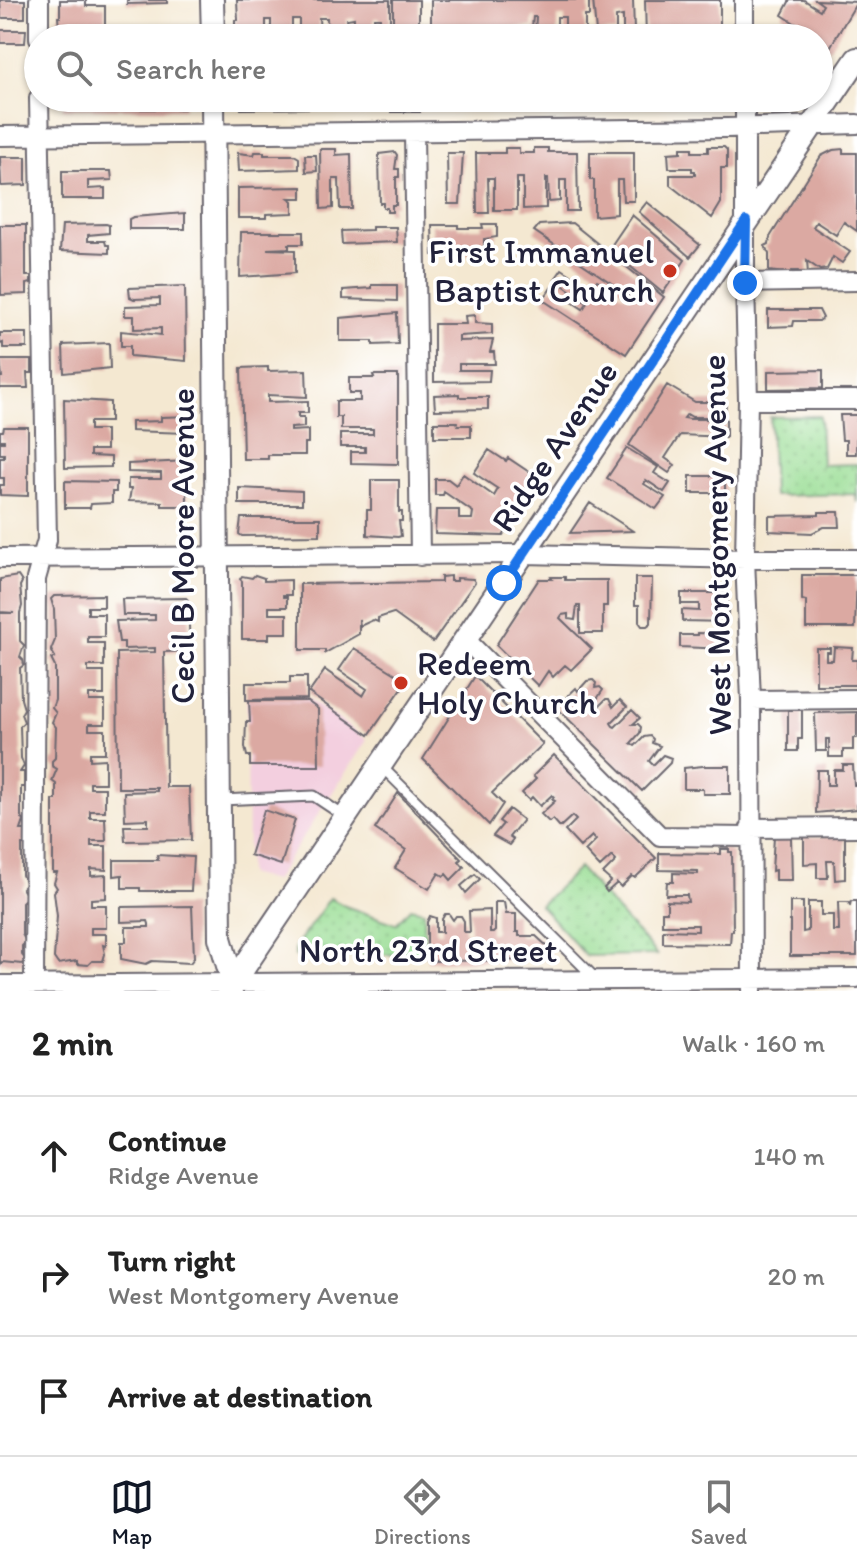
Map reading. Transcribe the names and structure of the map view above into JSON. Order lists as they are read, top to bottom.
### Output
{
  "streets": {
    "street": [
      "Ridge Avenue",
      "West Montgomery Avenue",
      "Cecil B Moore Avenue",
      "North 23rd Street"
    ]
  },
  "crossings": [
    ["Ridge Avenue", "West Montgomery Avenue"],
    ["Ridge Avenue", "Cecil B Moore Avenue"],
    ["Ridge Avenue", "North 23rd Street"],
    ["West Montgomery Avenue", "North 23rd Street"],
    ["Cecil B Moore Avenue", "North 23rd Street"]
  ],
  "places": ["First Immanuel Baptist Church", "Redeem Holy Church"],
  "page": {
    "search": "Search here",
    "heading": ["2 min", "Walk · 160 m"],
    "list": [
      ["Continue", "Ridge Avenue", "140 m"],
      ["Turn right", "West Montgomery Avenue", "20 m"],
      "Arrive at destination"
    ],
    "nav": ["Map", "Directions", "Saved"]
  }
}
